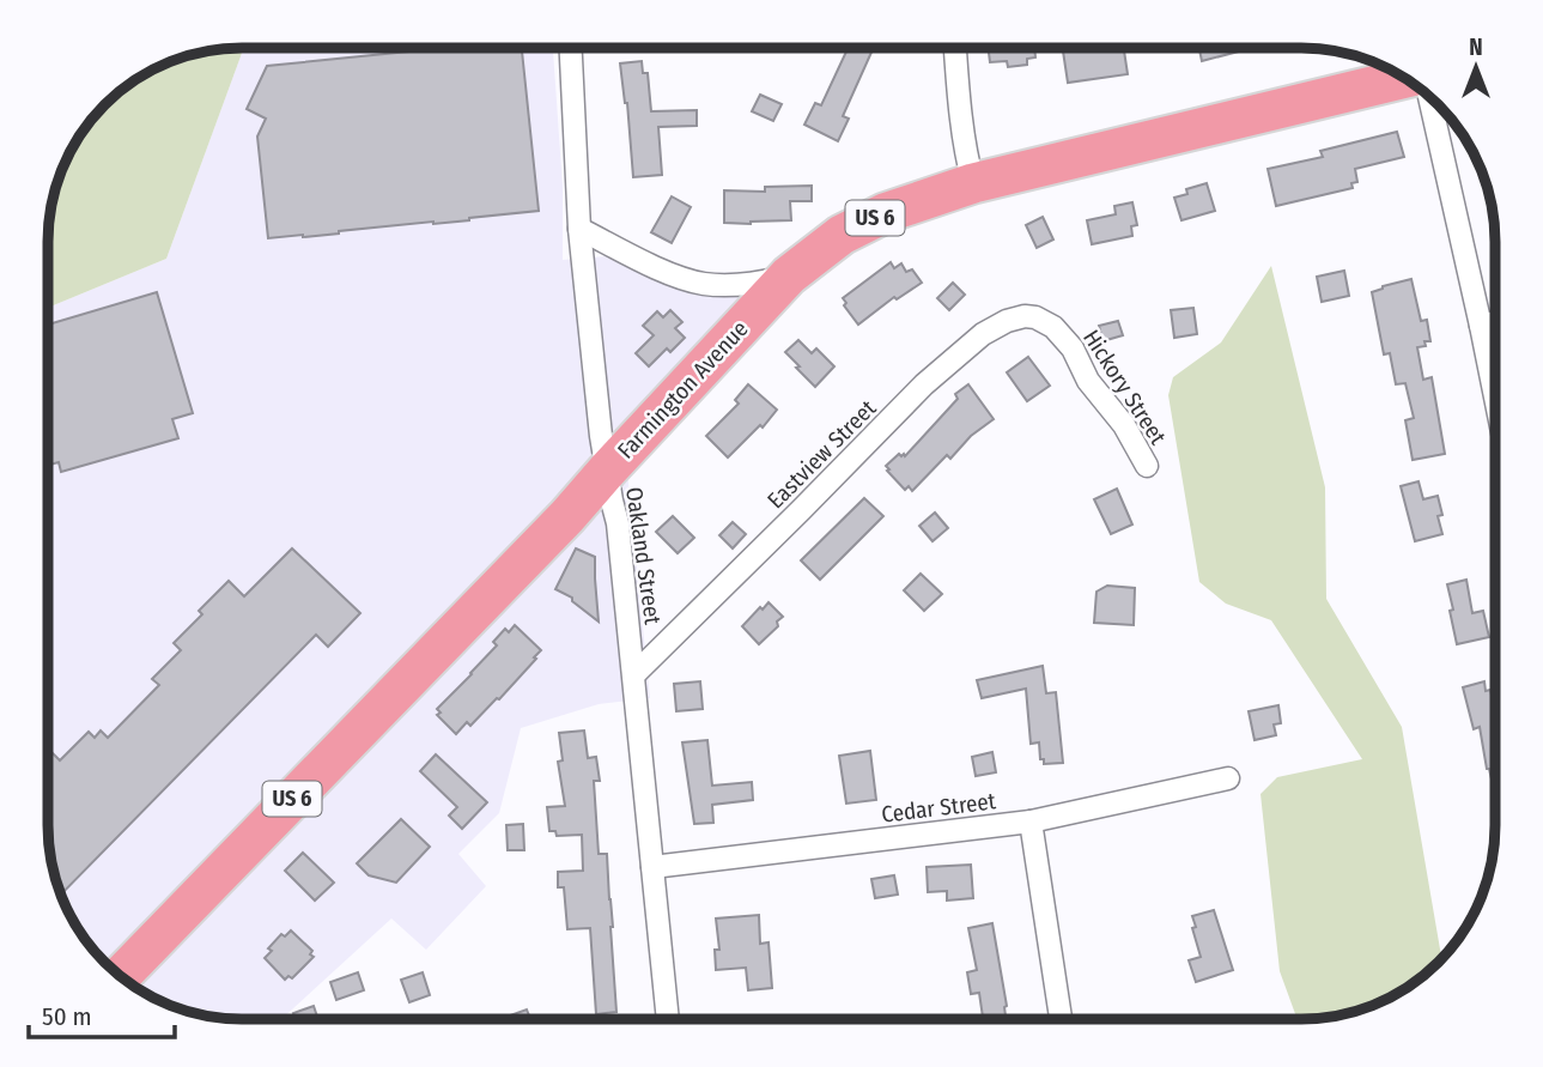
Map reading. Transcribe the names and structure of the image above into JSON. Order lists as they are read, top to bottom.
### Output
{
  "streets": {
    "highway": ["US 6", "Farmington Avenue"],
    "street": [
      "Hickory Street",
      "Eastview Street",
      "Oakland Street",
      "Cedar Street"
    ]
  },
  "crossings": [
    ["Hickory Street", "Eastview Street"],
    ["Farmington Avenue", "Oakland Street"],
    ["Eastview Street", "Oakland Street"],
    ["Oakland Street", "Cedar Street"]
  ],
  "scale_bar": "50 m",
  "north": "top"
}
